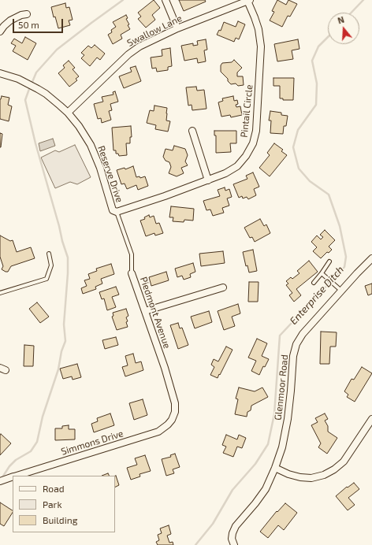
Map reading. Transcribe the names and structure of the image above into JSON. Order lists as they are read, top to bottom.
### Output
{
  "streets": {
    "street": [
      "Swallow Lane",
      "Pintail Circle",
      "Reserve Drive",
      "Piedmont Avenue",
      "Glenmoor Road",
      "Simmons Drive"
    ]
  },
  "crossings": [
    ["Swallow Lane", "Pintail Circle"],
    ["Swallow Lane", "Reserve Drive"],
    ["Pintail Circle", "Reserve Drive"],
    ["Pintail Circle", "Piedmont Avenue"],
    ["Reserve Drive", "Piedmont Avenue"],
    ["Piedmont Avenue", "Simmons Drive"]
  ],
  "water": ["Enterprise Ditch"],
  "legend": ["Road", "Park", "Building"],
  "scale_bar": "50 m",
  "north": "top"
}
